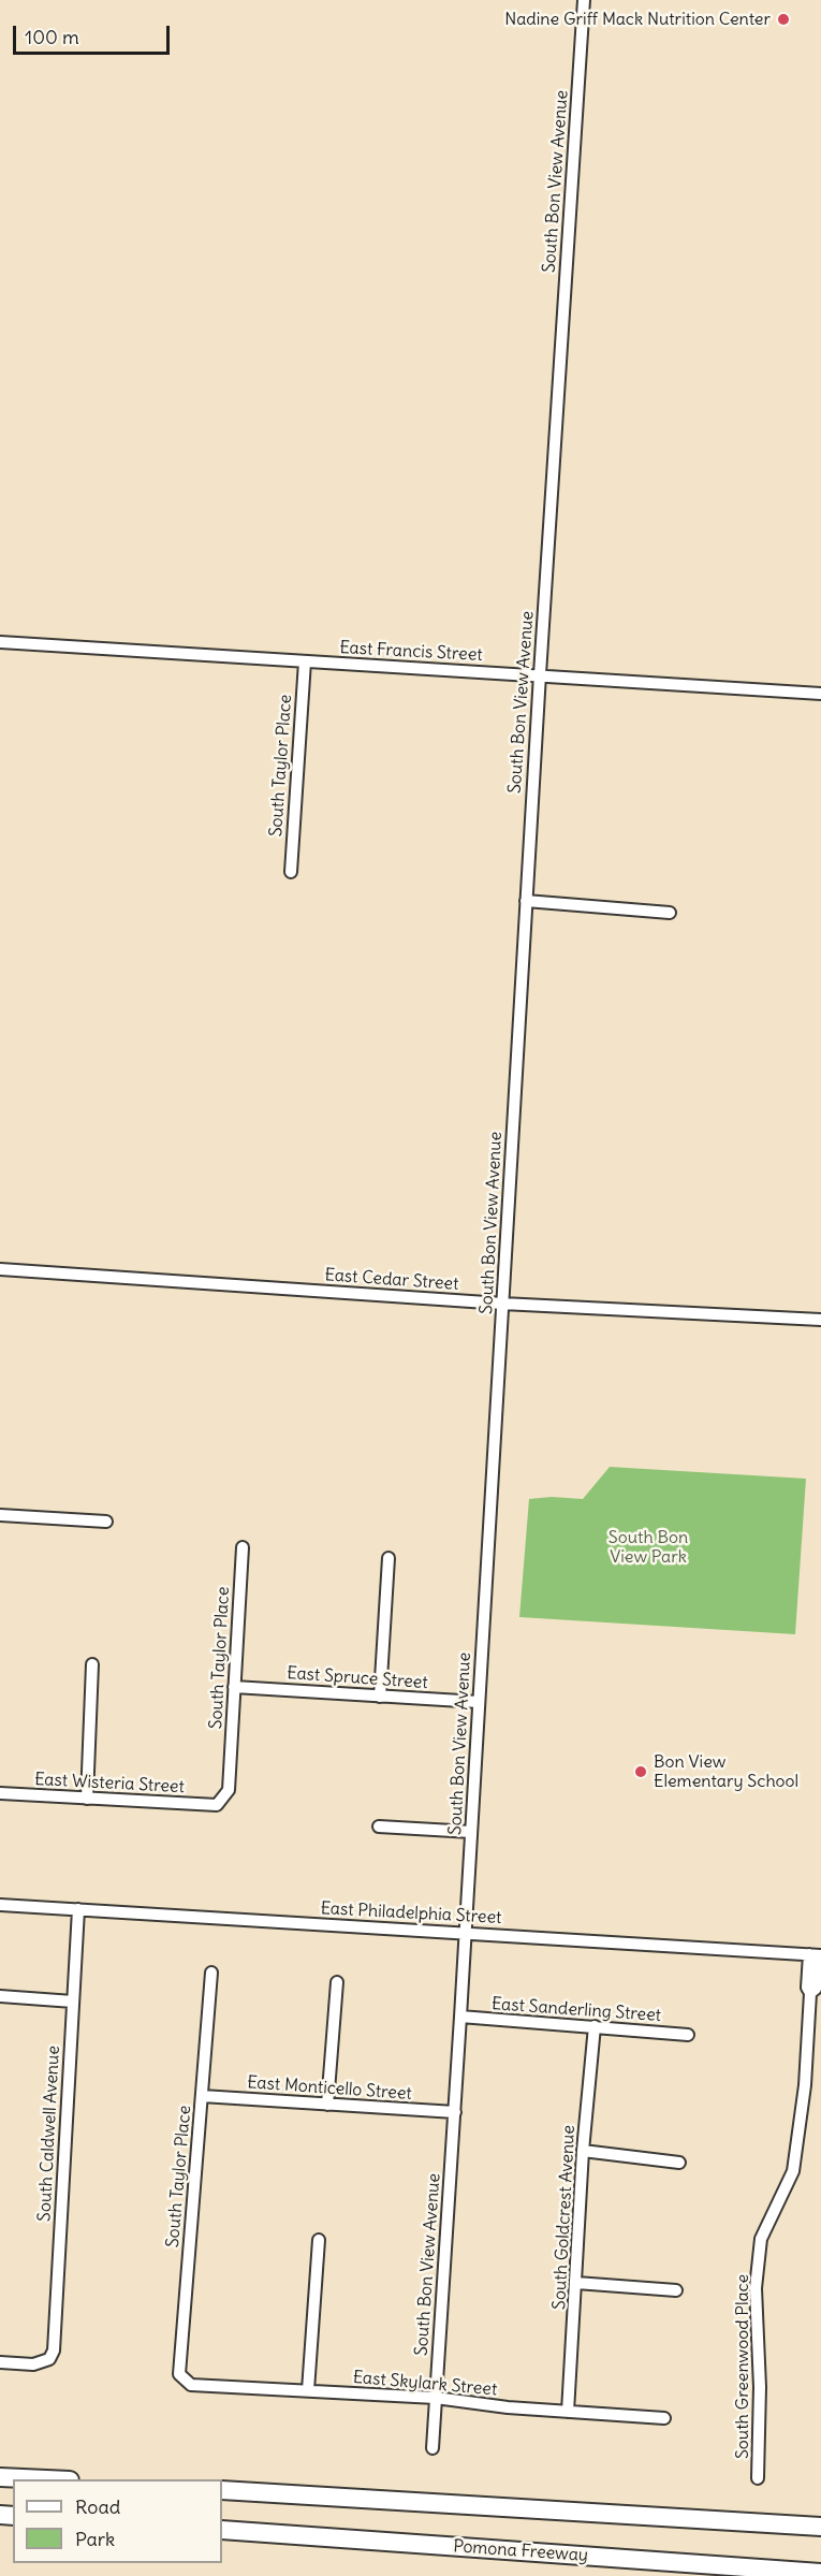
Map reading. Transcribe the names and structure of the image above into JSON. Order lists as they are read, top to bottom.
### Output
{
  "streets": {
    "highway": ["Pomona Freeway"],
    "street": [
      "South Bon View Avenue",
      "East Francis Street",
      "South Taylor Place",
      "East Cedar Street",
      "East Spruce Street",
      "East Wisteria Street",
      "East Philadelphia Street",
      "East Sanderling Street",
      "East Monticello Street",
      "South Caldwell Avenue",
      "South Goldcrest Avenue",
      "South Greenwood Place",
      "East Skylark Street"
    ]
  },
  "crossings": [
    ["South Bon View Avenue", "East Francis Street"],
    ["South Bon View Avenue", "East Cedar Street"],
    ["South Bon View Avenue", "East Spruce Street"],
    ["South Bon View Avenue", "East Philadelphia Street"],
    ["South Bon View Avenue", "East Sanderling Street"],
    ["South Bon View Avenue", "East Monticello Street"],
    ["South Bon View Avenue", "East Skylark Street"],
    ["East Francis Street", "South Taylor Place"],
    ["South Taylor Place", "East Spruce Street"],
    ["South Taylor Place", "East Wisteria Street"],
    ["South Taylor Place", "East Monticello Street"],
    ["South Taylor Place", "East Skylark Street"],
    ["East Philadelphia Street", "South Caldwell Avenue"],
    ["East Philadelphia Street", "South Greenwood Place"],
    ["East Sanderling Street", "South Goldcrest Avenue"],
    ["South Goldcrest Avenue", "East Skylark Street"]
  ],
  "parks": ["South Bon View Park"],
  "places": ["Nadine Griff Mack Nutrition Center", "Bon View Elementary School"],
  "legend": ["Road", "Park"],
  "scale_bar": "100 m"
}
